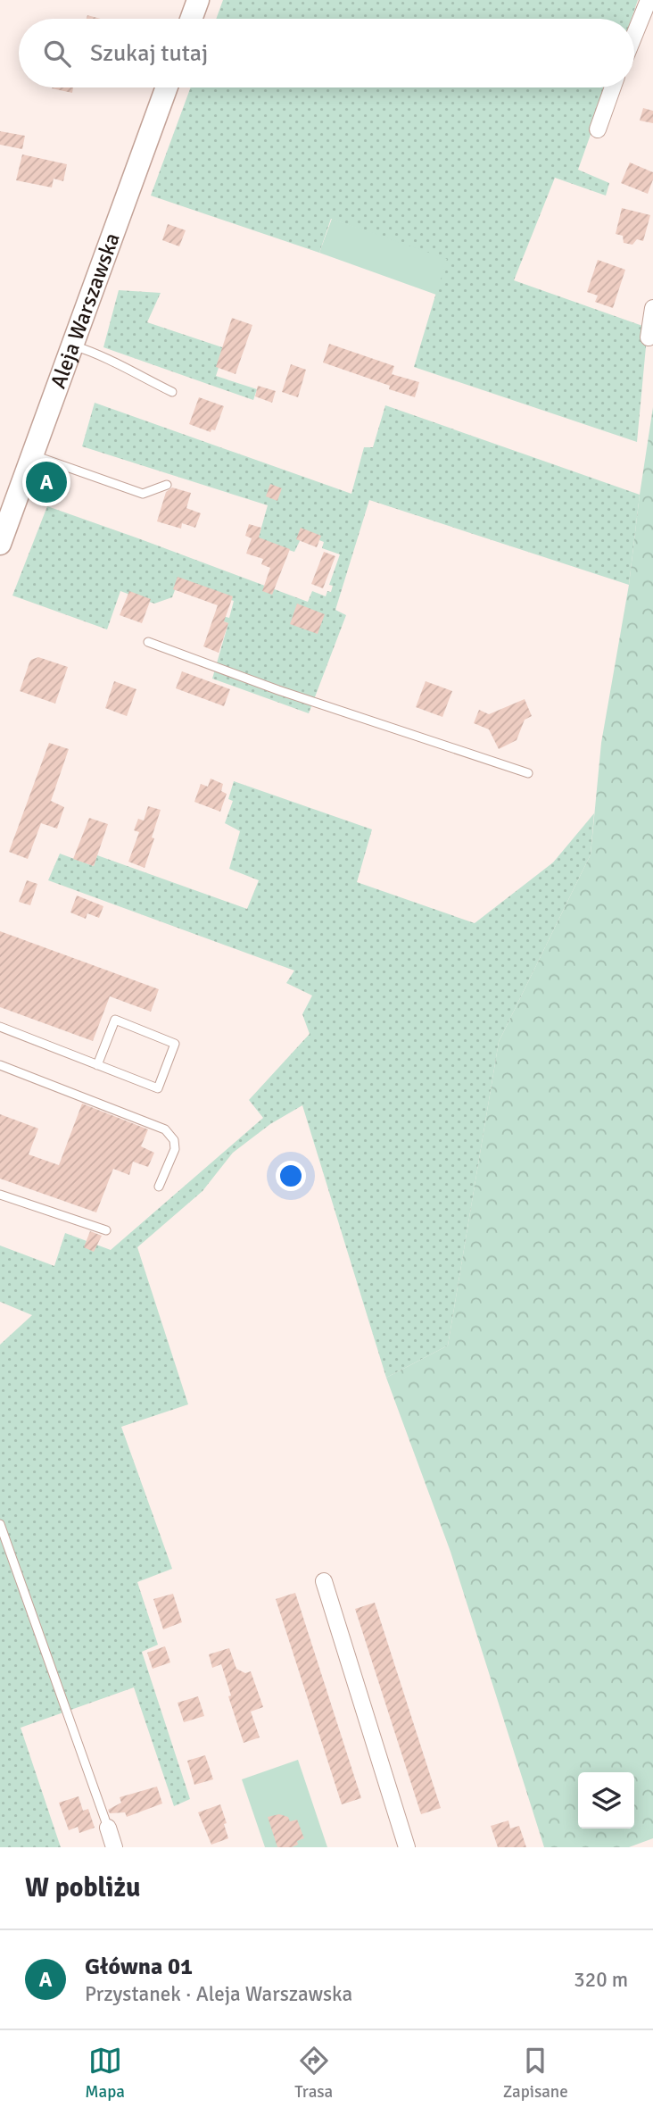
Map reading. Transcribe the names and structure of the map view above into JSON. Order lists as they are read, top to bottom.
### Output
{
  "streets": {
    "street": ["Aleja Warszawska"]
  },
  "page": {
    "search": "Szukaj tutaj",
    "pins": "A",
    "heading": "W pobliżu",
    "list": [
      {
        "mark": "A",
        "name": "Główna 01",
        "note": "Przystanek · Aleja Warszawska",
        "value": "320 m"
      }
    ],
    "nav": ["Mapa", "Trasa", "Zapisane"]
  }
}
